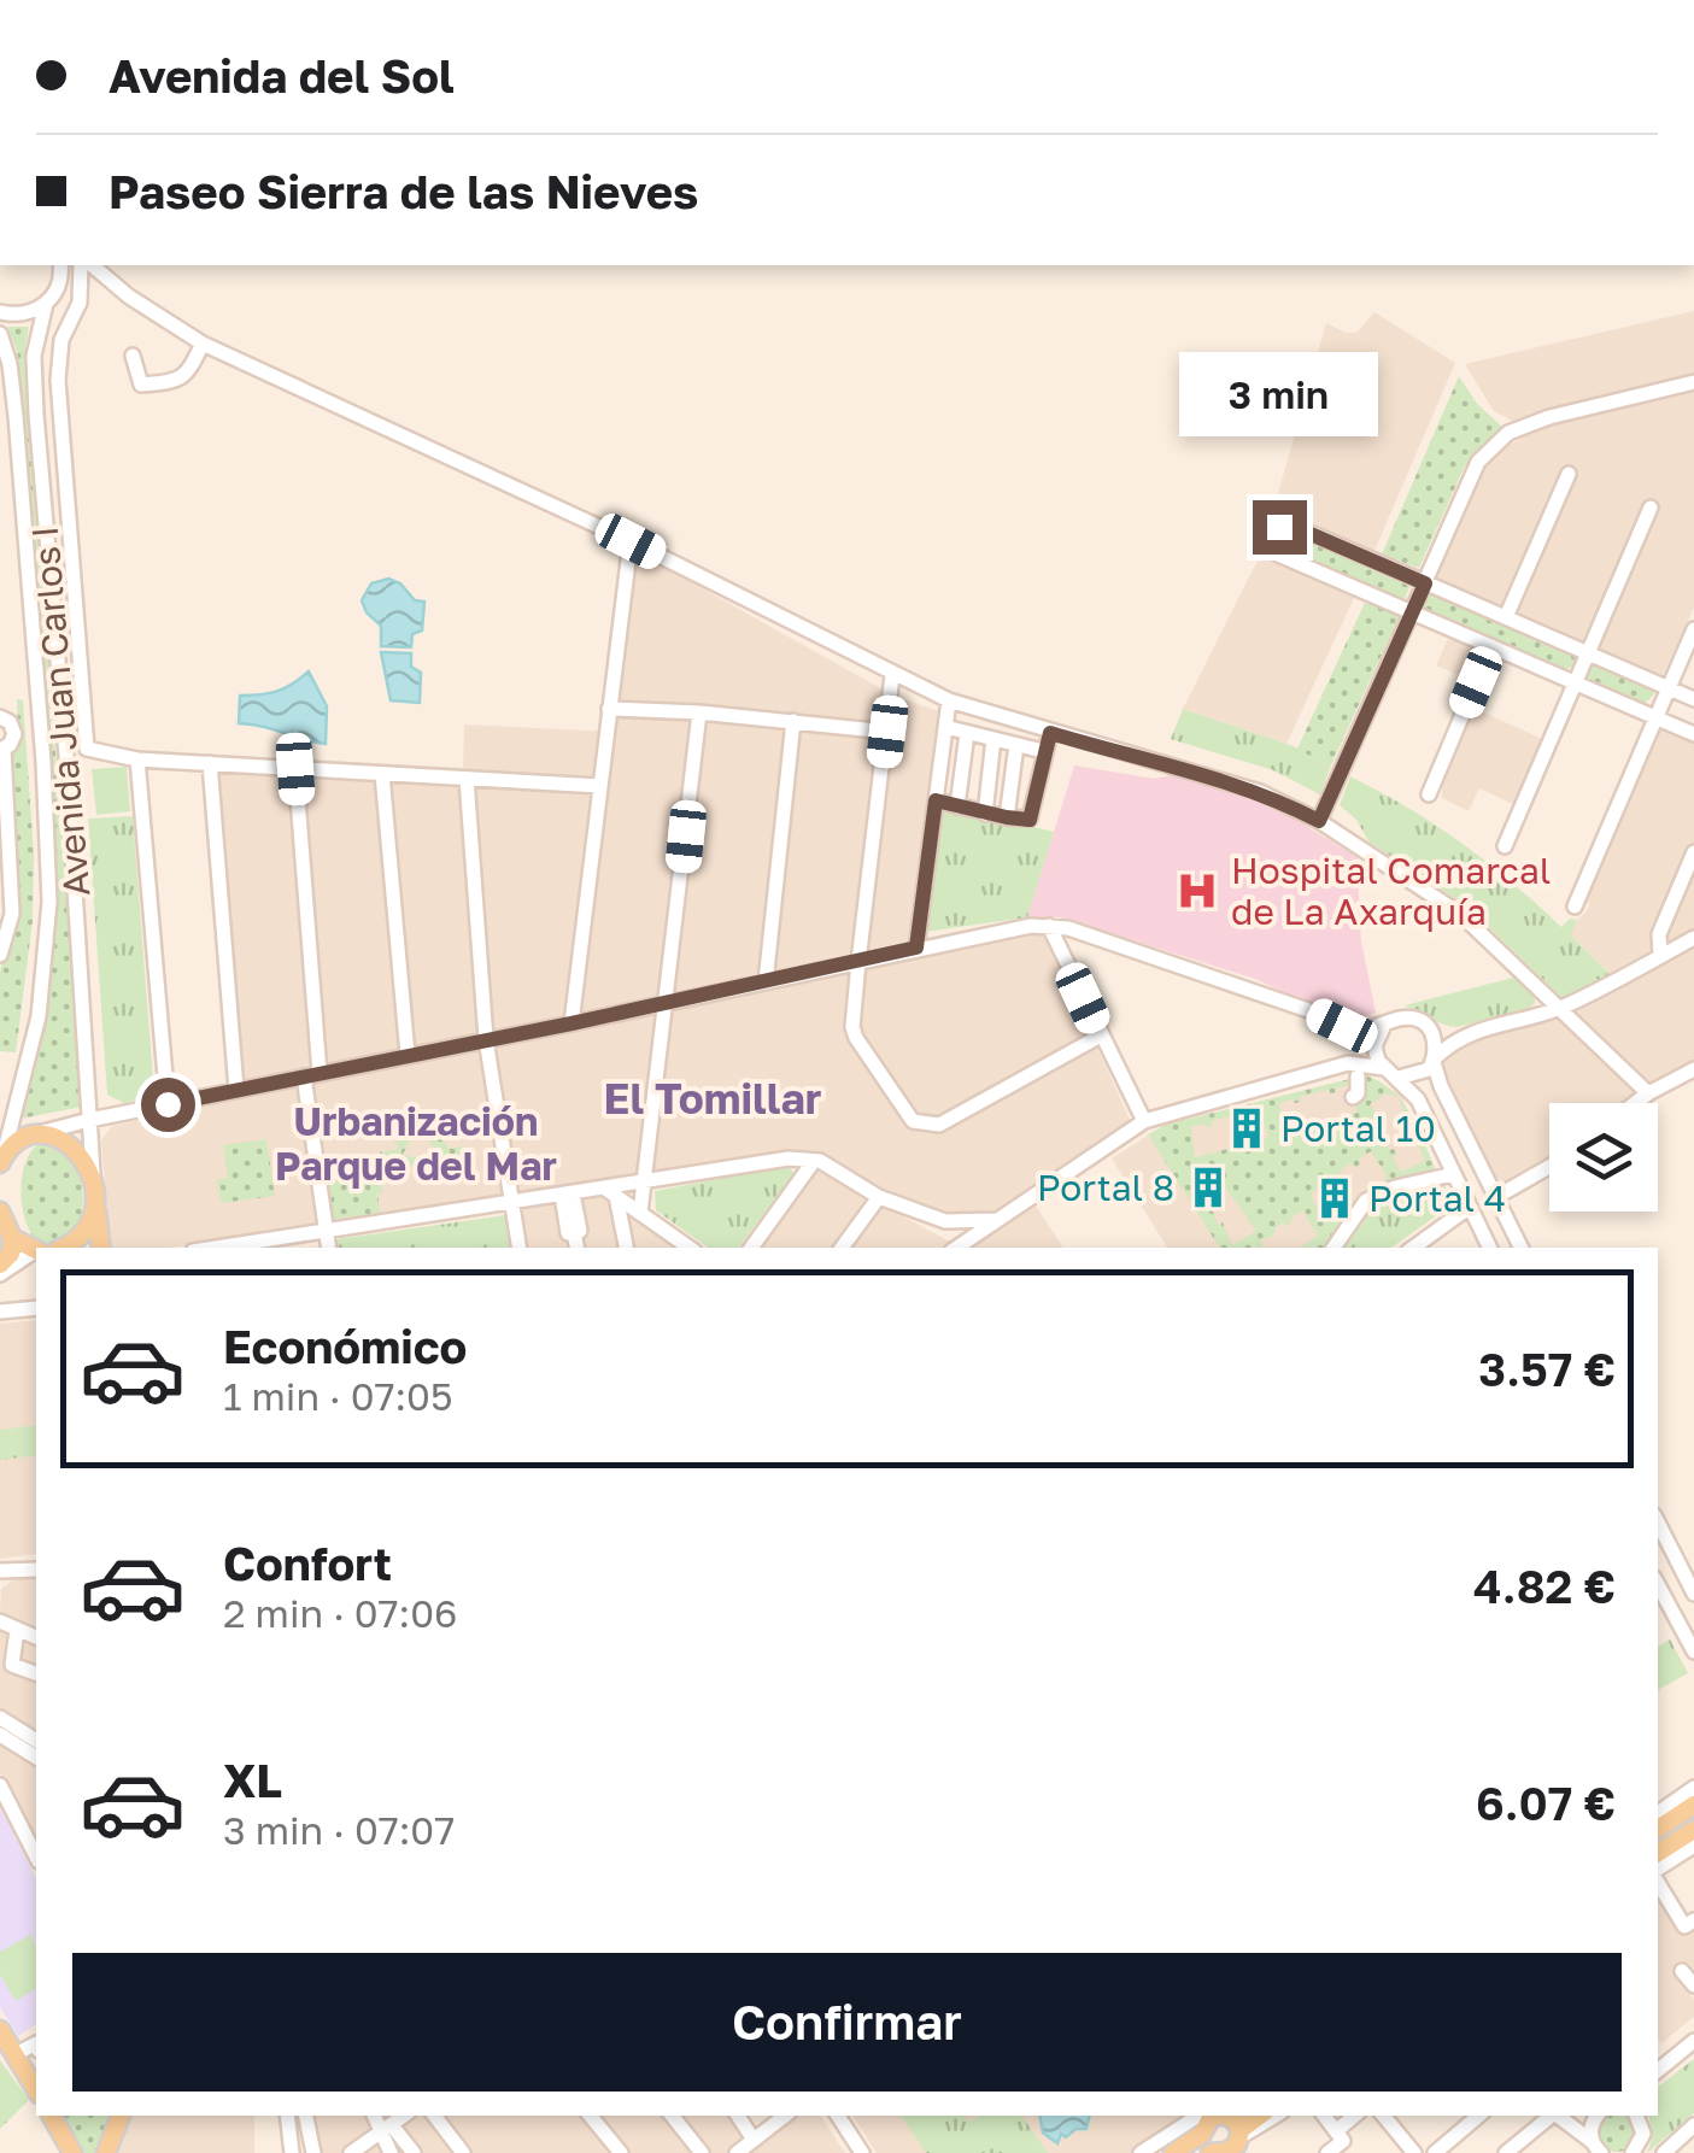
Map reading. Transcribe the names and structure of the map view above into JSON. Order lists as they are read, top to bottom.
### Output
{
  "streets": {
    "street": ["Avenida Juan Carlos I"]
  },
  "districts": ["El Tomillar", "Urbanización Parque del Mar"],
  "places": {
    "hospital": ["Hospital Comarcal de La Axarquía"],
    "building": ["Portal 10", "Portal 8", "Portal 4"]
  },
  "page": {
    "banner": ["Avenida del Sol", "Paseo Sierra de las Nieves"],
    "bubble": "3 min",
    "list": [
      {
        "name": "Económico",
        "note": "1 min · 07:05",
        "value": "3.57 €"
      },
      {
        "name": "Confort",
        "note": "2 min · 07:06",
        "value": "4.82 €"
      },
      {
        "name": "XL",
        "note": "3 min · 07:07",
        "value": "6.07 €"
      }
    ],
    "buttons": "Confirmar"
  }
}
